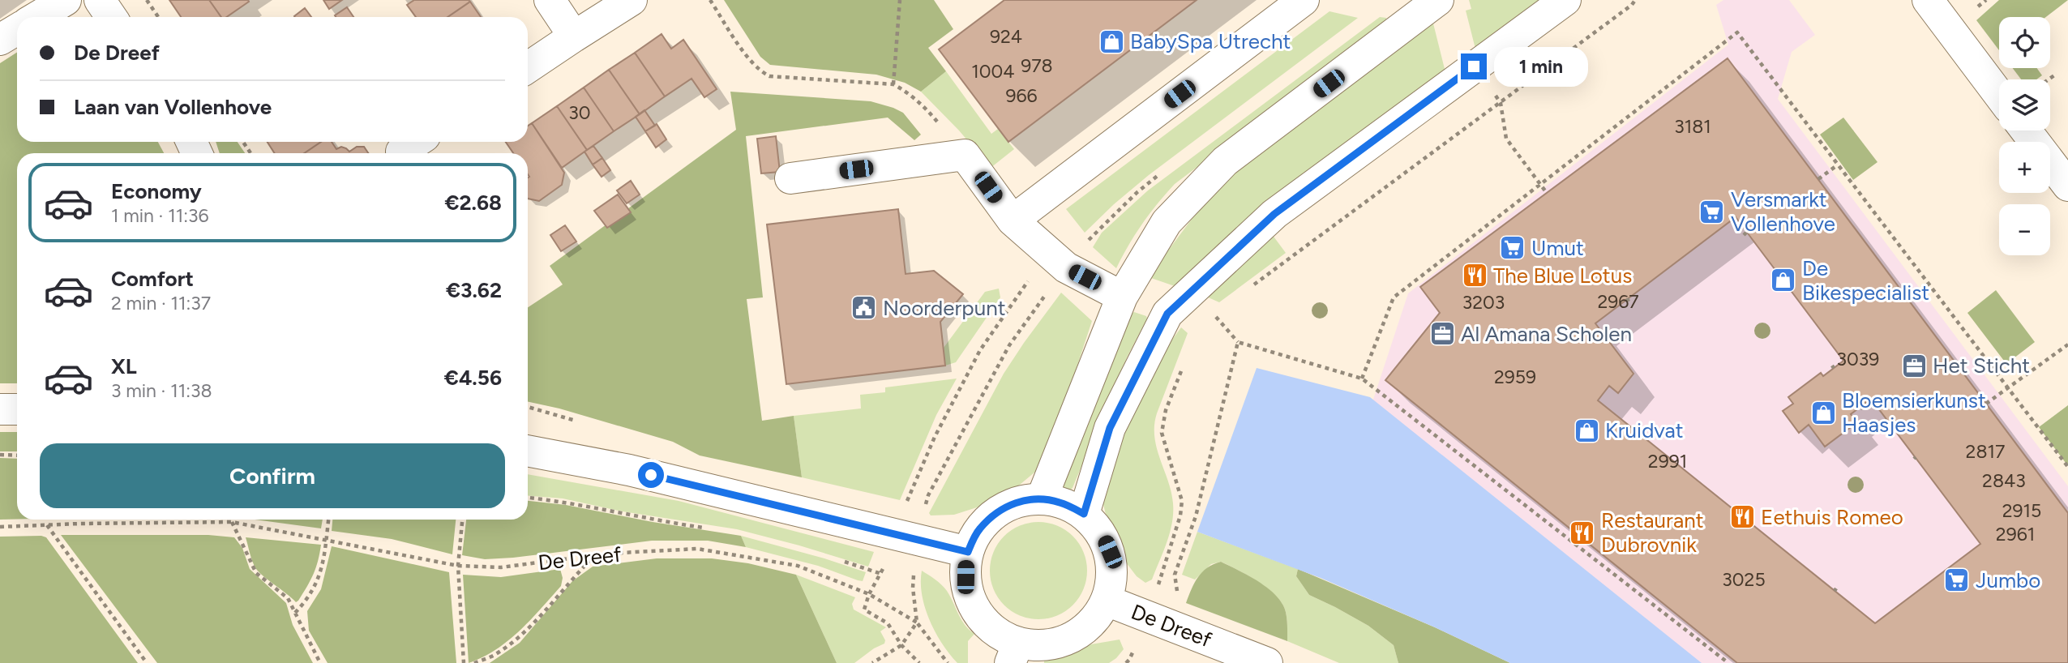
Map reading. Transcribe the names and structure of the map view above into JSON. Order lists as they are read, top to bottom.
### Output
{
  "streets": {
    "street": ["De Dreef"]
  },
  "places": {
    "shop": [
      "BabySpa Utrecht",
      "De Bikespecialist",
      "Bloemsierkunst Haasjes",
      "Kruidvat"
    ],
    "supermarket": ["Versmarkt Vollenhove", "Umut", "Jumbo"],
    "restaurant": ["The Blue Lotus", "Eethuis Romeo", "Restaurant Dubrovnik"],
    "public building": ["Noorderpunt"],
    "office": ["Al Amana Scholen", "Het Sticht"]
  },
  "house_numbers": [
    "924",
    "978",
    "1004",
    "966",
    "30",
    "3181",
    "2967",
    "3203",
    "3039",
    "2959",
    "2817",
    "2991",
    "2843",
    "2915",
    "2961",
    "3025"
  ],
  "page": {
    "map_buttons": ["+", "−"],
    "banner": ["De Dreef", "Laan van Vollenhove"],
    "bubble": "1 min",
    "list": [
      {
        "name": "Economy",
        "note": "1 min · 11:36",
        "value": "€2.68"
      },
      {
        "name": "Comfort",
        "note": "2 min · 11:37",
        "value": "€3.62"
      },
      {
        "name": "XL",
        "note": "3 min · 11:38",
        "value": "€4.56"
      }
    ],
    "buttons": "Confirm"
  }
}
